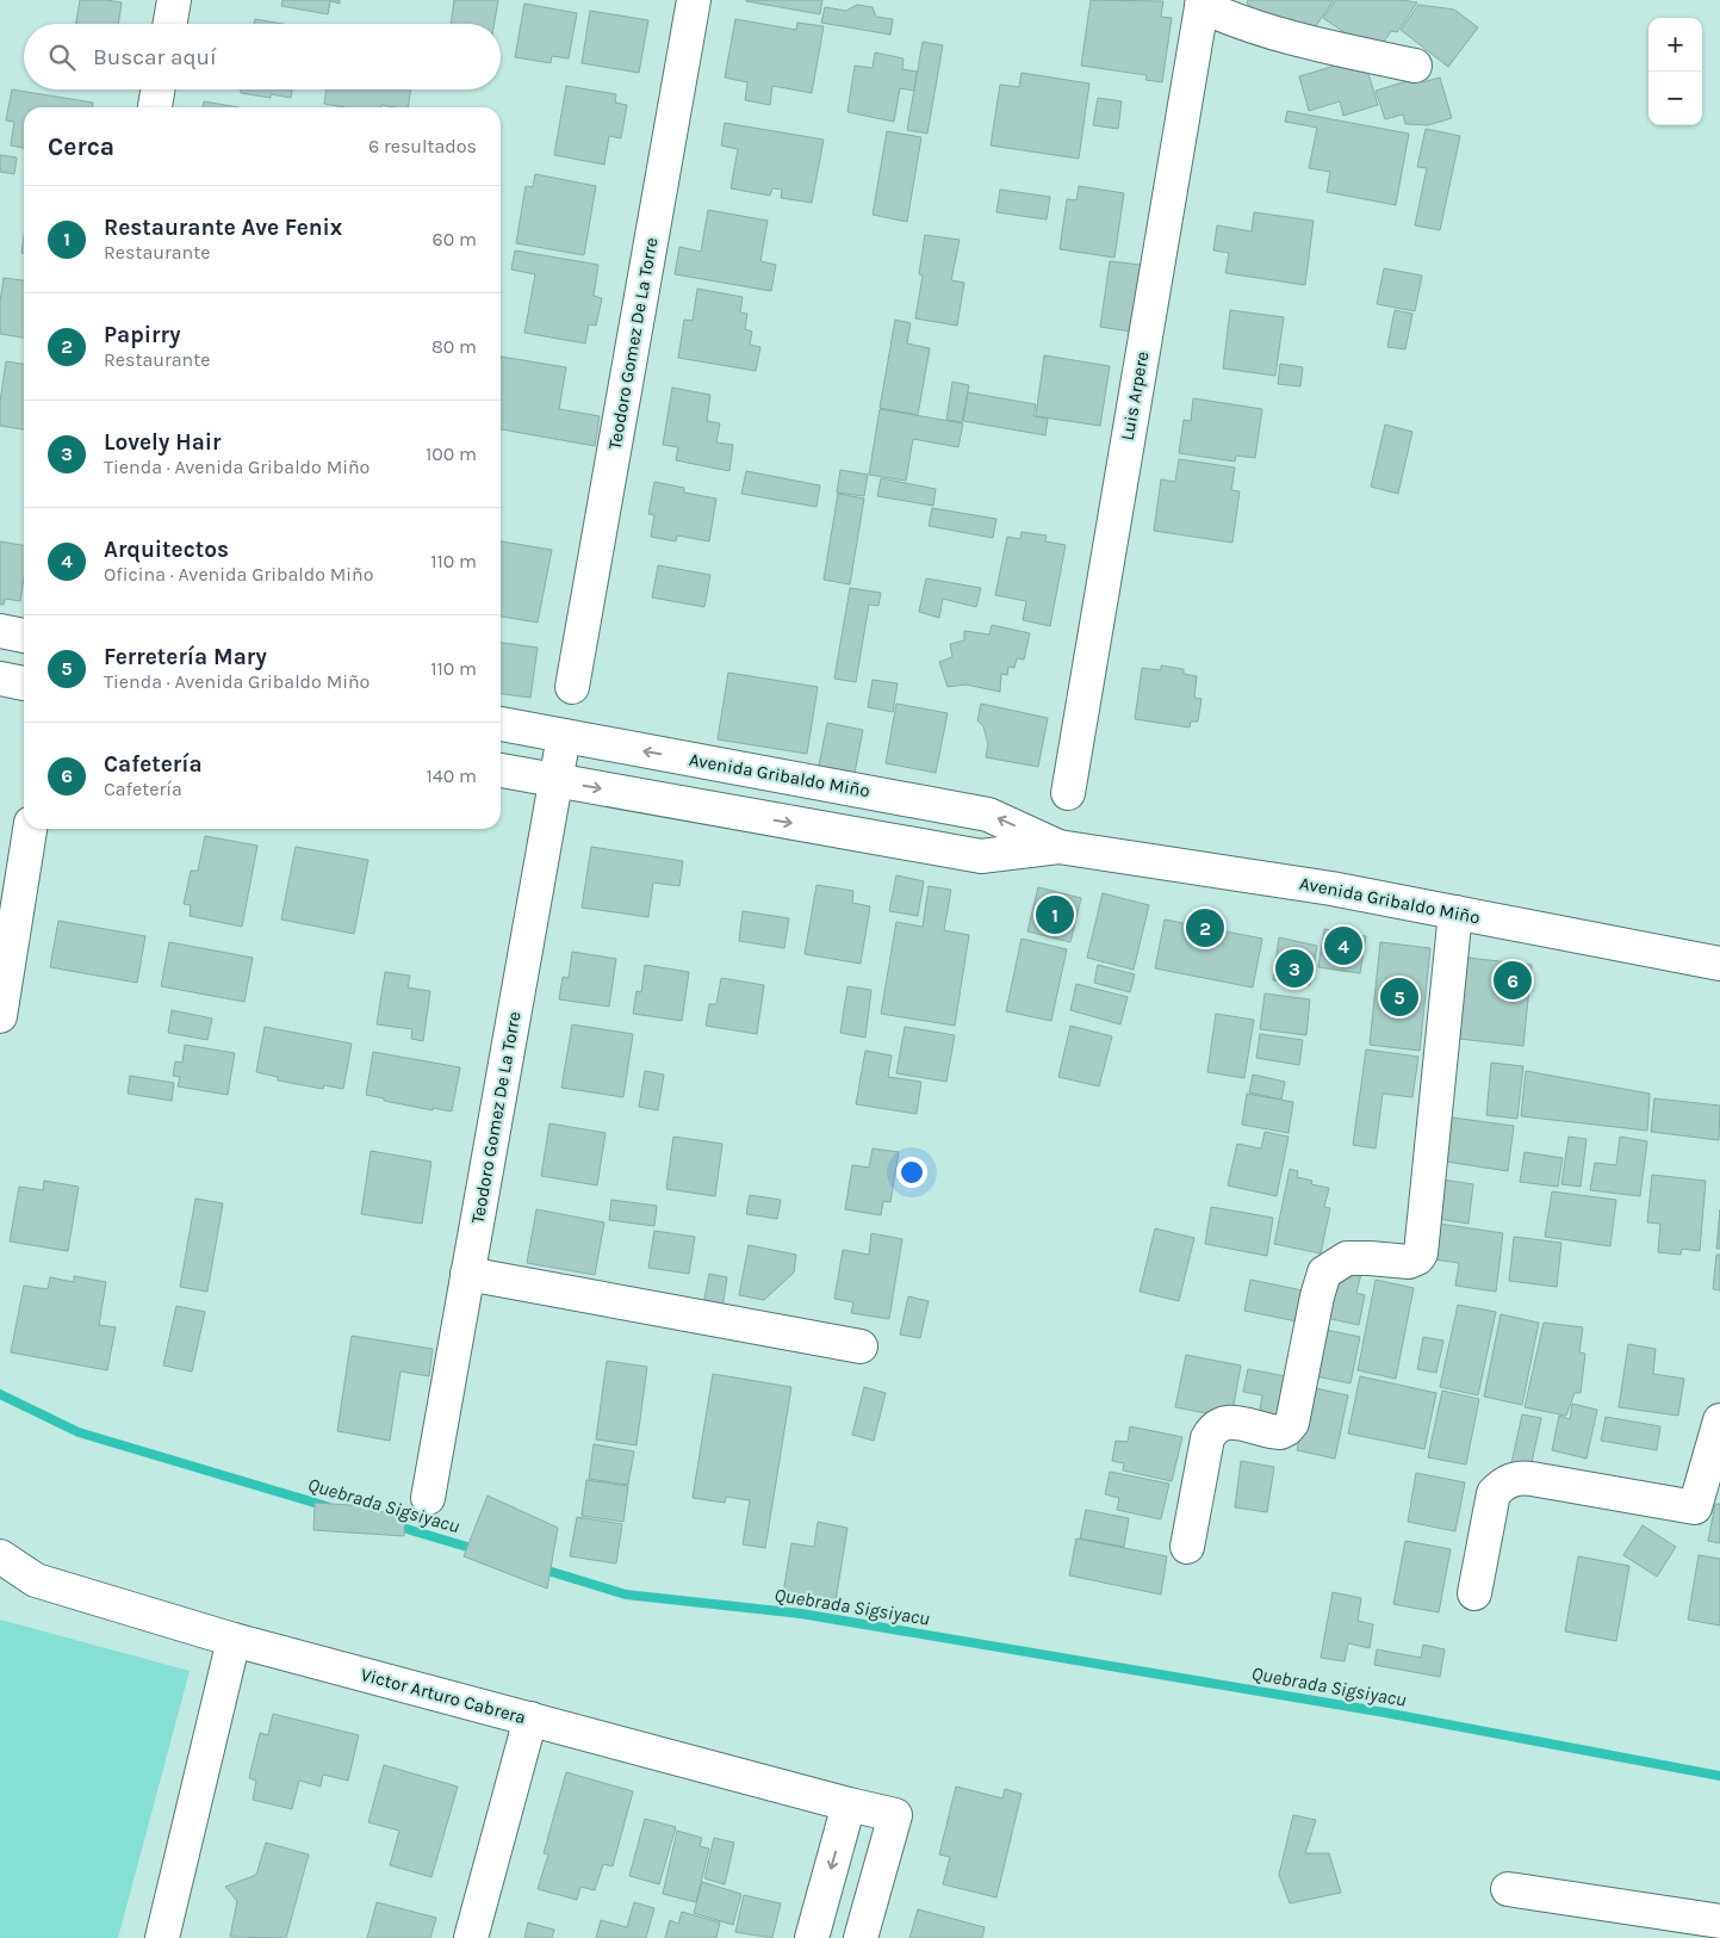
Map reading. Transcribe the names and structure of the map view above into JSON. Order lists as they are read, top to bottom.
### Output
{
  "streets": {
    "street": [
      "Teodoro Gomez De La Torre",
      "Luis Arpere",
      "Avenida Gribaldo Miño",
      "Victor Arturo Cabrera"
    ]
  },
  "crossings": [
    ["Teodoro Gomez De La Torre", "Avenida Gribaldo Miño"]
  ],
  "water": ["Quebrada Sigsiyacu"],
  "page": {
    "map_buttons": ["+", "−"],
    "search": "Buscar aquí",
    "heading": ["Cerca", "6 resultados"],
    "list": [
      {
        "mark": "1",
        "name": "Restaurante Ave Fenix",
        "note": "Restaurante",
        "value": "60 m"
      },
      {
        "mark": "2",
        "name": "Papirry",
        "note": "Restaurante",
        "value": "80 m"
      },
      {
        "mark": "3",
        "name": "Lovely Hair",
        "note": "Tienda · Avenida Gribaldo Miño",
        "value": "100 m"
      },
      {
        "mark": "4",
        "name": "Arquitectos",
        "note": "Oficina · Avenida Gribaldo Miño",
        "value": "110 m"
      },
      {
        "mark": "5",
        "name": "Ferretería Mary",
        "note": "Tienda · Avenida Gribaldo Miño",
        "value": "110 m"
      },
      {
        "mark": "6",
        "name": "Cafetería",
        "note": "Cafetería",
        "value": "140 m"
      }
    ],
    "pins": [
      "1",
      "2",
      "4",
      "3",
      "6",
      "5"
    ]
  }
}
